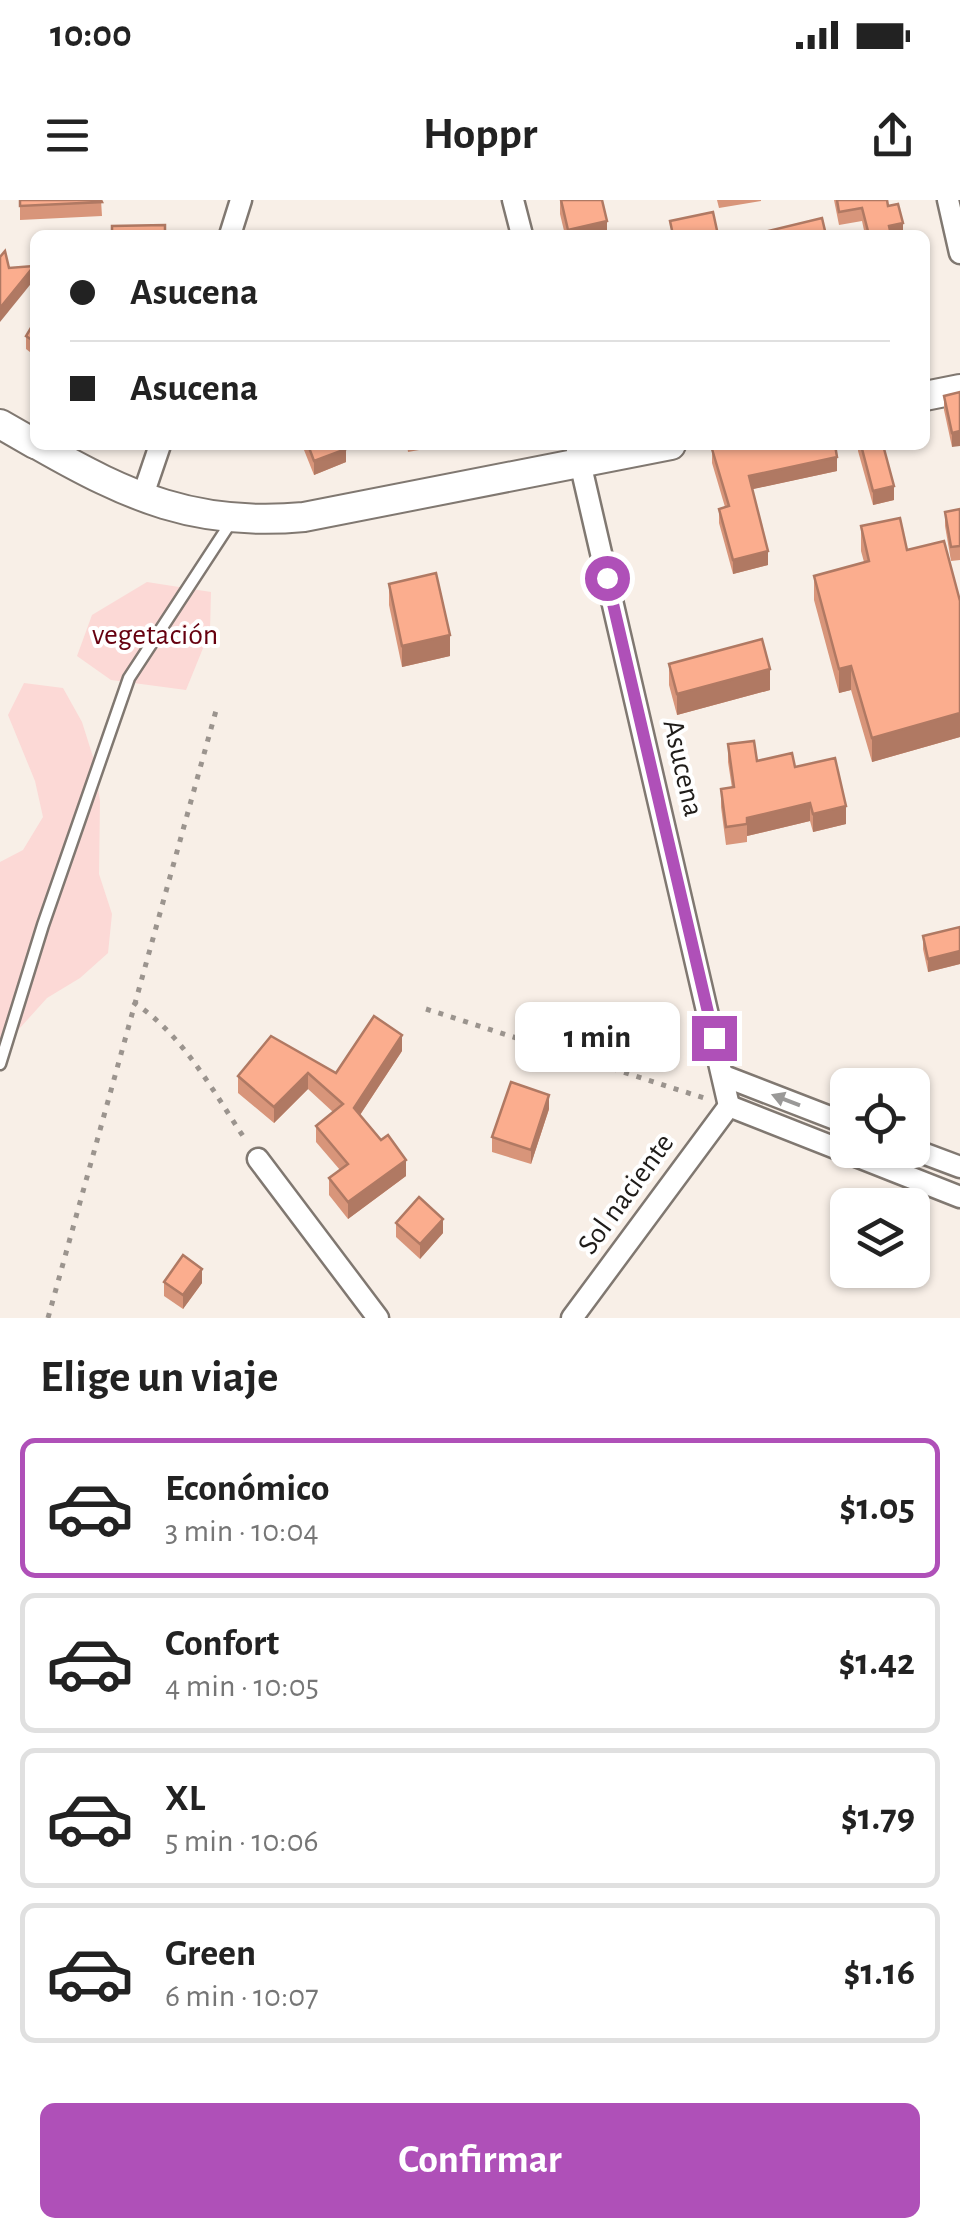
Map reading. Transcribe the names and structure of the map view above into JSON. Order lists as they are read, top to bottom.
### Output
{
  "streets": {
    "street": ["Asucena", "Sol naciente"]
  },
  "crossings": [
    ["Asucena", "Sol naciente"]
  ],
  "parks": ["vegetación"],
  "page": {
    "status": "10:00",
    "header": "Hoppr",
    "banner": ["Asucena", "Asucena"],
    "bubble": "1 min",
    "heading": "Elige un viaje",
    "list": [
      {
        "name": "Económico",
        "note": "3 min · 10:04",
        "value": "$1.05"
      },
      {
        "name": "Confort",
        "note": "4 min · 10:05",
        "value": "$1.42"
      },
      {
        "name": "XL",
        "note": "5 min · 10:06",
        "value": "$1.79"
      },
      {
        "name": "Green",
        "note": "6 min · 10:07",
        "value": "$1.16"
      }
    ],
    "buttons": "Confirmar"
  }
}
